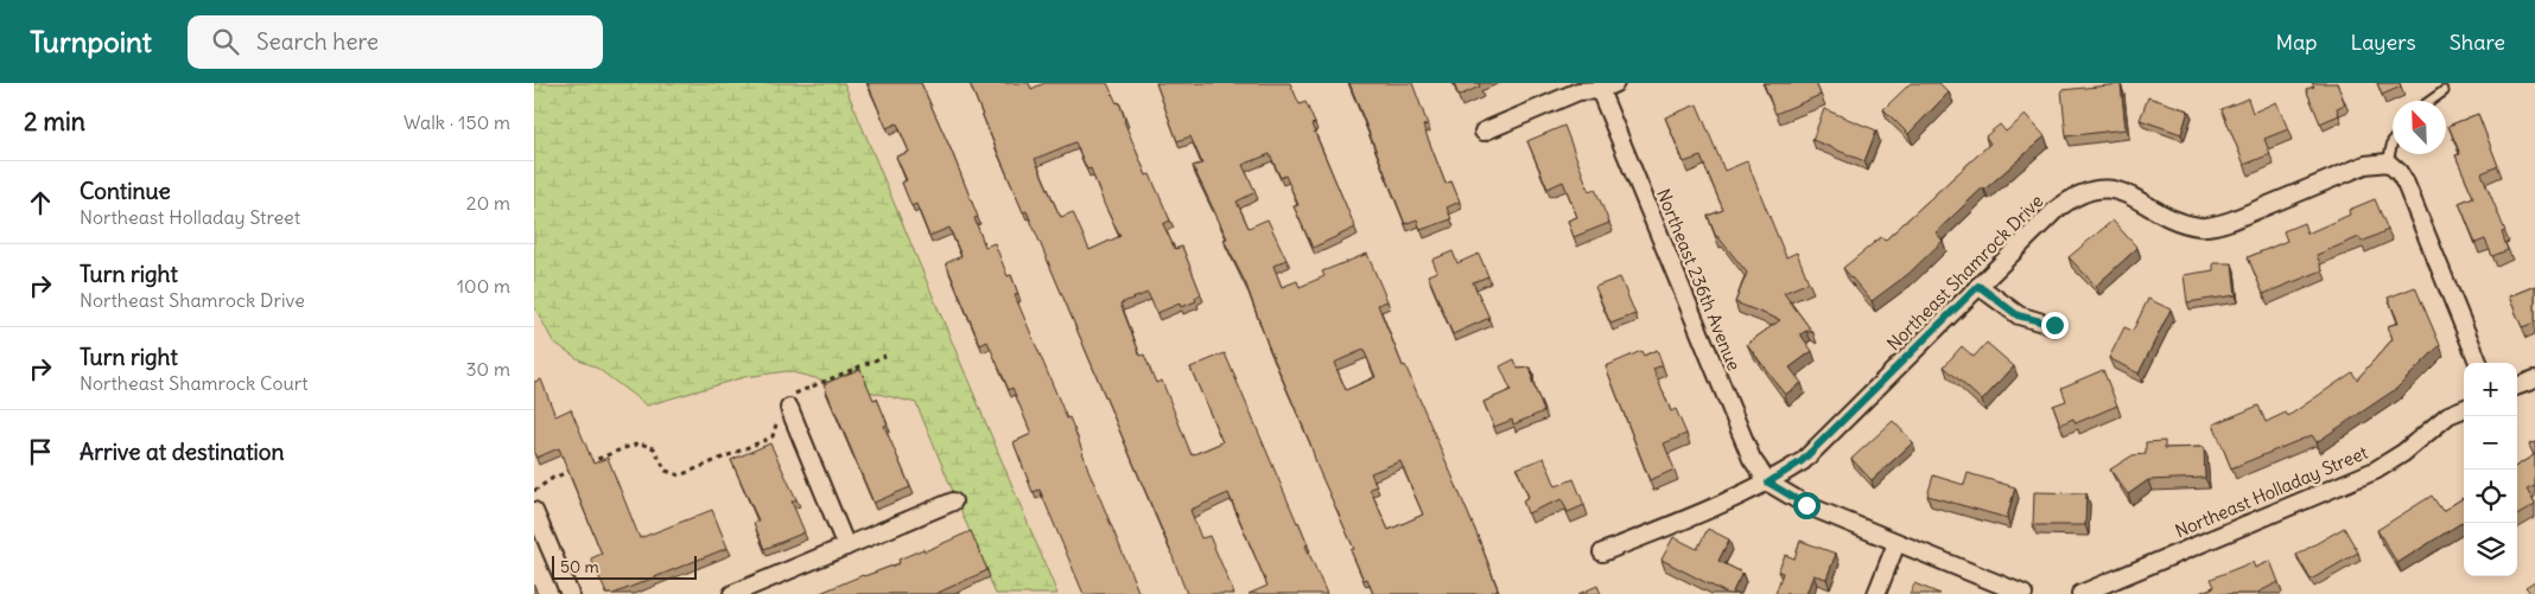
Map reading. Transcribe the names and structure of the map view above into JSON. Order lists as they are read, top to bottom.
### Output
{
  "streets": {
    "street": ["Northeast Shamrock Drive", "Northeast 236th Avenue", "Northeast Holladay Street"]
  },
  "crossings": [
    ["Northeast Shamrock Drive", "Northeast 236th Avenue"]
  ],
  "scale_bar": "50 m",
  "north": "top left",
  "page": {
    "header": "Turnpoint",
    "search": "Search here",
    "nav": ["Map", "Layers", "Share"],
    "heading": ["2 min", "Walk · 150 m"],
    "list": [
      ["Continue", "Northeast Holladay Street", "20 m"],
      ["Turn right", "Northeast Shamrock Drive", "100 m"],
      ["Turn right", "Northeast Shamrock Court", "30 m"],
      "Arrive at destination"
    ],
    "map_buttons": ["+", "−"],
    "scale": "50 m"
  }
}
